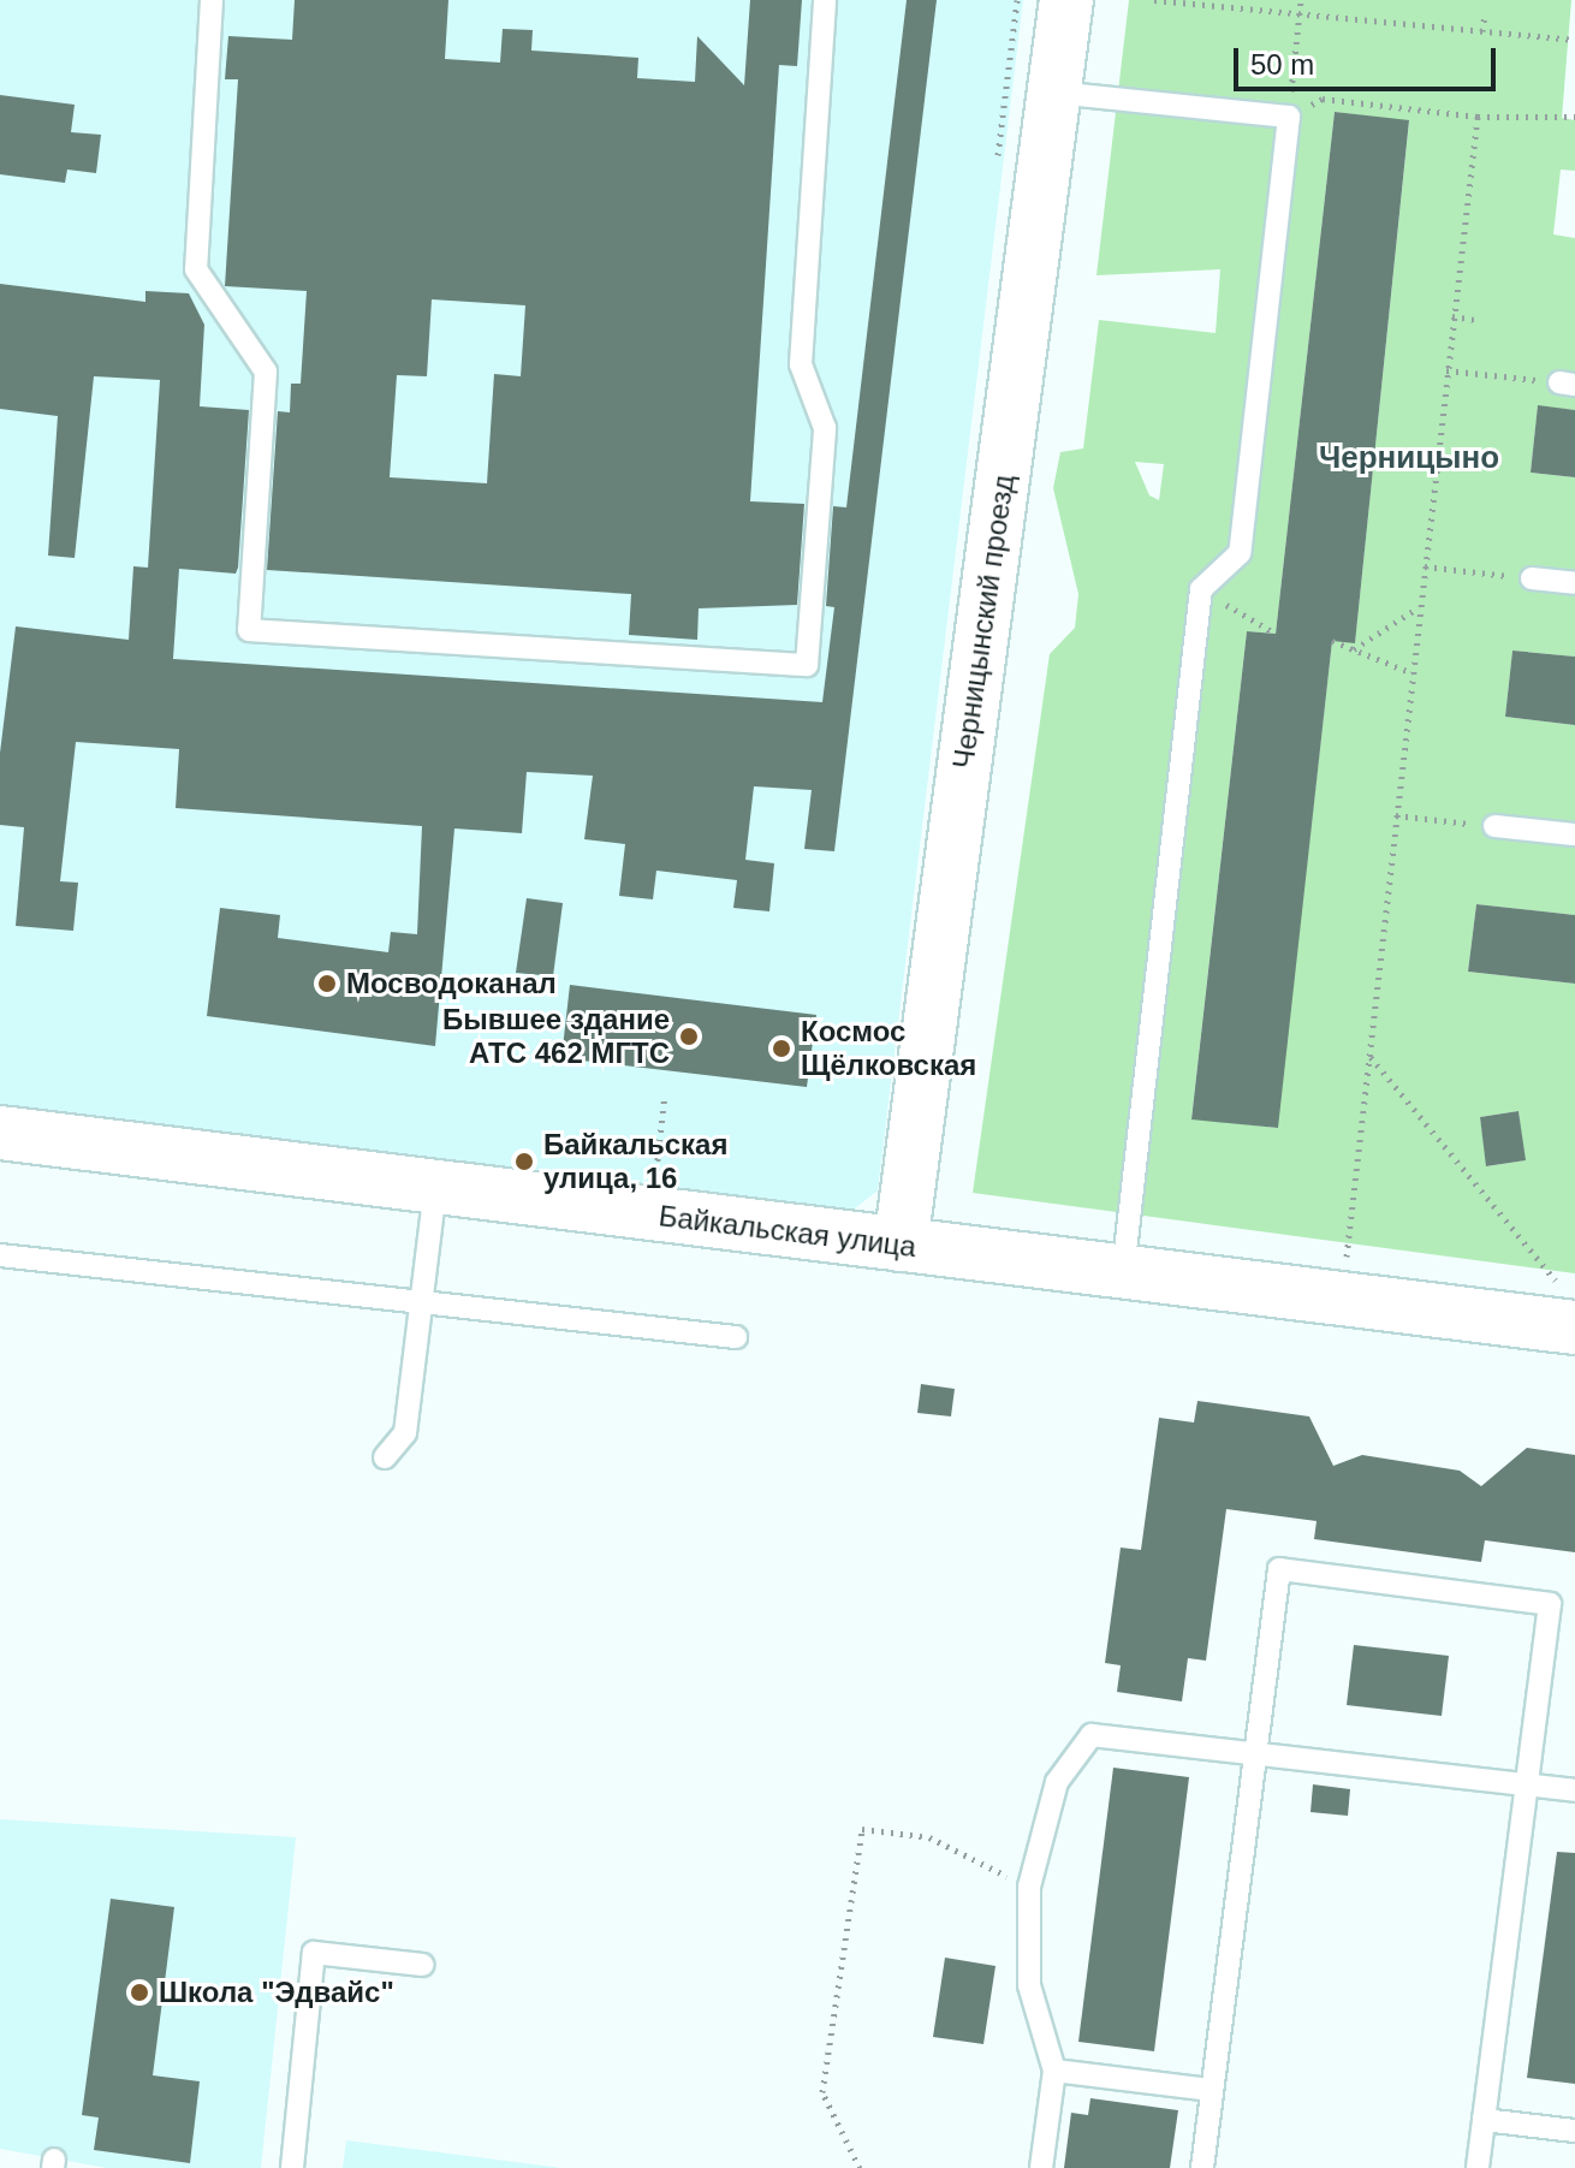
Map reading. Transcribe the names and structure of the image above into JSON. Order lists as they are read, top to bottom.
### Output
{
  "streets": {
    "street": ["Черницынский проезд", "Байкальская улица"]
  },
  "crossings": [
    ["Черницынский проезд", "Байкальская улица"]
  ],
  "districts": ["Черницыно"],
  "places": [
    "Мосводоканал",
    "Бывшее здание АТС 462 МГТС",
    "Космос Щёлковская",
    "Байкальская улица, 16",
    "Школа \"Эдвайс\""
  ],
  "scale_bar": "50 m"
}
